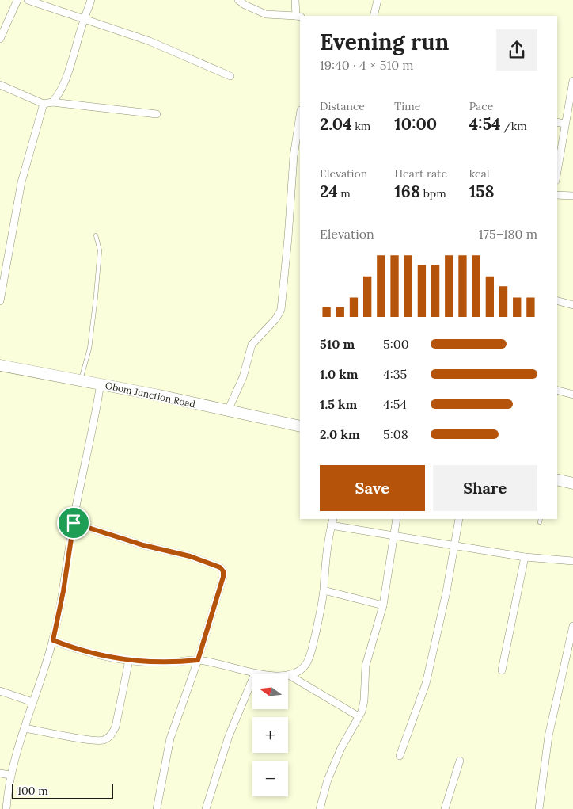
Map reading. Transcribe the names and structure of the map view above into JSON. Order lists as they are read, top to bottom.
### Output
{
  "streets": {
    "main road": ["Obom Junction Road"]
  },
  "scale_bar": "100 m",
  "north": "left",
  "page": {
    "heading": ["Evening run", "19:40 · 4 × 510 m"],
    "stats": [
      ["Distance", "2.04 km"],
      ["Time", "10:00"],
      ["Pace", "4:54 /km"],
      ["Elevation", "24 m"],
      ["Heart rate", "168 bpm"],
      ["kcal", "158"]
    ],
    "chart": ["Elevation", "175–180 m"],
    "list": [
      {
        "name": "510 m",
        "note": "5:00"
      },
      {
        "name": "1.0 km",
        "note": "4:35"
      },
      {
        "name": "1.5 km",
        "note": "4:54"
      },
      {
        "name": "2.0 km",
        "note": "5:08"
      }
    ],
    "buttons": ["Save", "Share"],
    "map_buttons": ["+", "−"],
    "scale": "100 m"
  }
}
